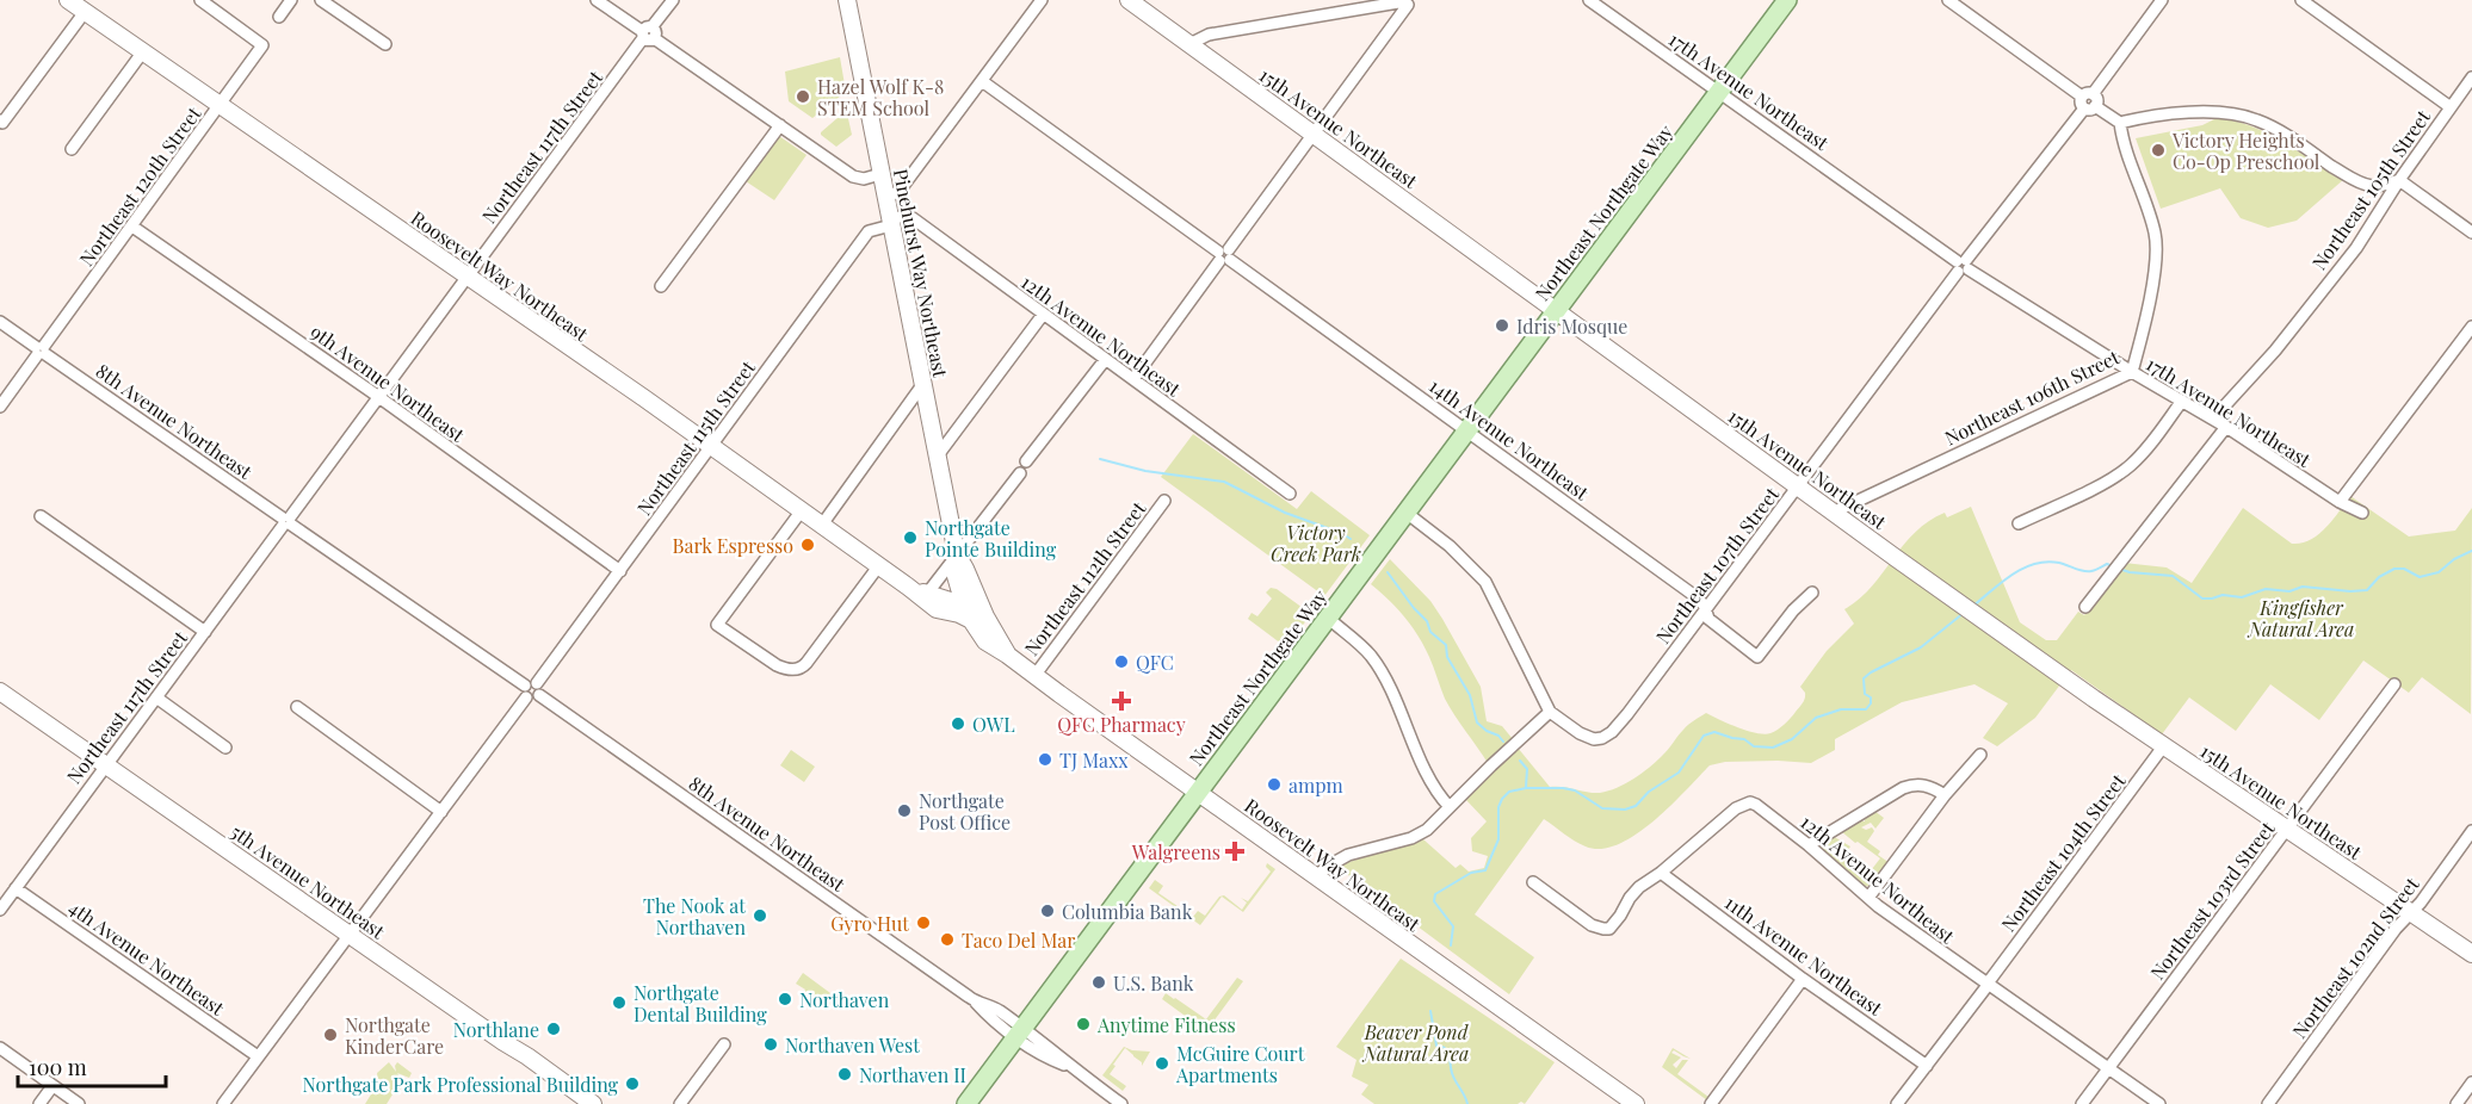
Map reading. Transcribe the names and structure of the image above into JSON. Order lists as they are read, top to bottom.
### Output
{
  "streets": {
    "main road": ["Northeast Northgate Way"],
    "street": [
      "17th Avenue Northeast",
      "15th Avenue Northeast",
      "Northeast 117th Street",
      "Northeast 120th Street",
      "Northeast 105th Street",
      "Pinehurst Way Northeast",
      "Roosevelt Way Northeast",
      "12th Avenue Northeast",
      "9th Avenue Northeast",
      "Northeast 106th Street",
      "8th Avenue Northeast",
      "Northeast 115th Street",
      "14th Avenue Northeast",
      "Northeast 107th Street",
      "Northeast 112th Street",
      "Northeast 104th Street",
      "5th Avenue Northeast",
      "Northeast 103rd Street",
      "11th Avenue Northeast",
      "4th Avenue Northeast",
      "Northeast 102nd Street"
    ]
  },
  "crossings": [
    ["17th Avenue Northeast", "Northeast 105th Street"],
    ["17th Avenue Northeast", "Northeast Northgate Way"],
    ["17th Avenue Northeast", "Northeast 106th Street"],
    ["17th Avenue Northeast", "Northeast 107th Street"],
    ["15th Avenue Northeast", "Northeast Northgate Way"],
    ["15th Avenue Northeast", "Northeast 106th Street"],
    ["15th Avenue Northeast", "Northeast 107th Street"],
    ["15th Avenue Northeast", "Northeast 104th Street"],
    ["15th Avenue Northeast", "Northeast 103rd Street"],
    ["15th Avenue Northeast", "Northeast 102nd Street"],
    ["Northeast 117th Street", "Roosevelt Way Northeast"],
    ["Northeast 117th Street", "9th Avenue Northeast"],
    ["Northeast 117th Street", "8th Avenue Northeast"],
    ["Northeast 117th Street", "5th Avenue Northeast"],
    ["Northeast 117th Street", "4th Avenue Northeast"],
    ["Northeast 120th Street", "Roosevelt Way Northeast"],
    ["Northeast 120th Street", "9th Avenue Northeast"],
    ["Northeast 120th Street", "8th Avenue Northeast"],
    ["Northeast Northgate Way", "Roosevelt Way Northeast"],
    ["Northeast Northgate Way", "8th Avenue Northeast"],
    ["Northeast Northgate Way", "14th Avenue Northeast"],
    ["Pinehurst Way Northeast", "Roosevelt Way Northeast"],
    ["Pinehurst Way Northeast", "12th Avenue Northeast"],
    ["Pinehurst Way Northeast", "Northeast 115th Street"],
    ["Roosevelt Way Northeast", "Northeast 115th Street"],
    ["Roosevelt Way Northeast", "Northeast 112th Street"],
    ["12th Avenue Northeast", "Northeast 115th Street"],
    ["12th Avenue Northeast", "Northeast 104th Street"],
    ["12th Avenue Northeast", "Northeast 103rd Street"],
    ["12th Avenue Northeast", "11th Avenue Northeast"],
    ["9th Avenue Northeast", "Northeast 115th Street"],
    ["8th Avenue Northeast", "Northeast 115th Street"],
    ["Northeast 115th Street", "5th Avenue Northeast"],
    ["Northeast 115th Street", "4th Avenue Northeast"],
    ["14th Avenue Northeast", "Northeast 107th Street"],
    ["Northeast 104th Street", "11th Avenue Northeast"]
  ],
  "parks": ["Victory Creek Park", "Kingfisher Natural Area", "Beaver Pond Natural Area"],
  "places": {
    "other": [
      "Hazel Wolf K-8 STEM School",
      "Victory Heights Co-Op Preschool",
      "Idris Mosque",
      "Northgate Pointe Building",
      "Bark Espresso",
      "QFC",
      "OWL",
      "TJ Maxx",
      "ampm",
      "Northgate Post Office",
      "Columbia Bank",
      "The Nook at Northaven",
      "Gyro Hut",
      "Taco Del Mar",
      "U.S. Bank",
      "Northaven",
      "Northgate Dental Building",
      "Anytime Fitness",
      "Northlane",
      "Northgate KinderCare",
      "Northaven West",
      "McGuire Court Apartments",
      "Northaven II",
      "Northgate Park Professional Building"
    ],
    "health": ["QFC Pharmacy", "Walgreens"]
  },
  "scale_bar": "100 m"
}
